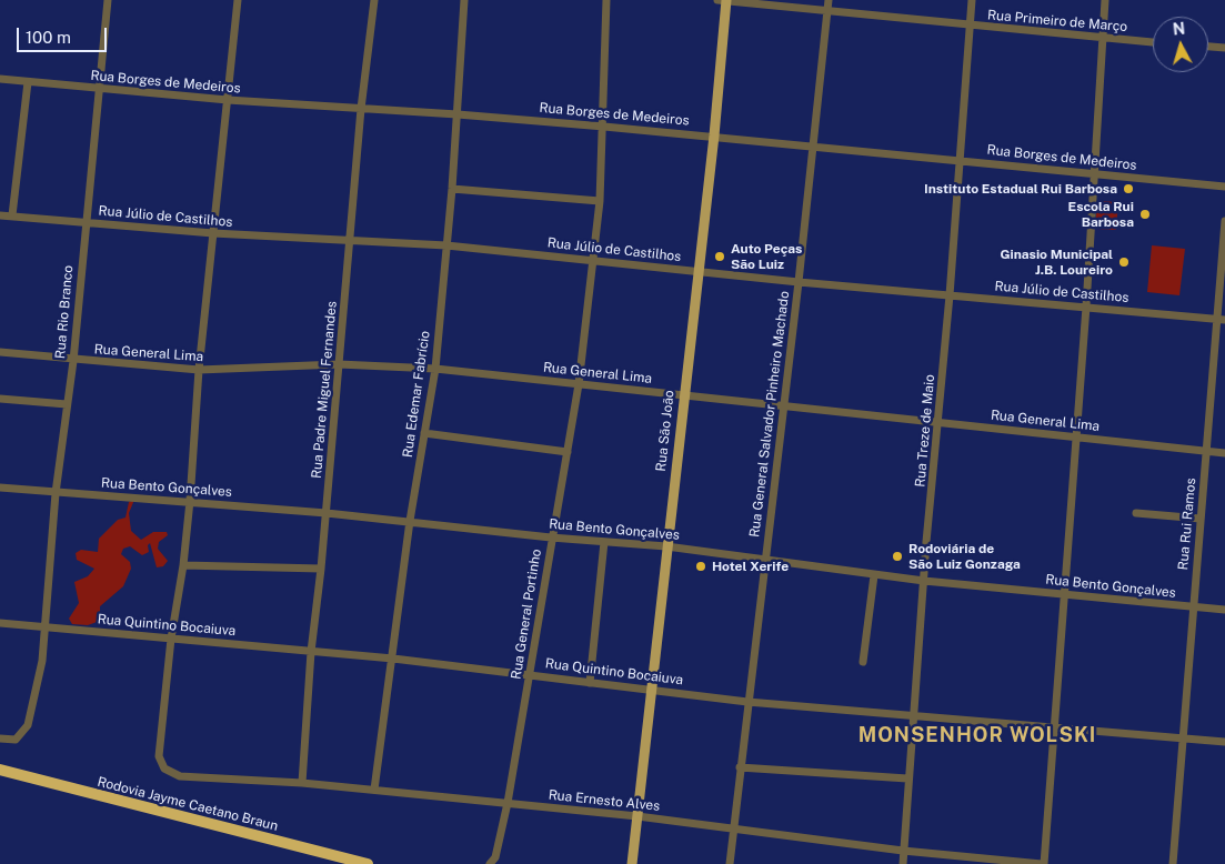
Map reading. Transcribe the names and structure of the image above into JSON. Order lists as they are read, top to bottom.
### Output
{
  "streets": {
    "highway": ["Rodovia Jayme Caetano Braun"],
    "main road": ["Rua São João"],
    "street": [
      "Rua Primeiro de Março",
      "Rua Borges de Medeiros",
      "Rua Júlio de Castilhos",
      "Rua Rio Branco",
      "Rua General Lima",
      "Rua Padre Miguel Fernandes",
      "Rua Edemar Fabrício",
      "Rua General Salvador Pinheiro Machado",
      "Rua Treze de Maio",
      "Rua Bento Gonçalves",
      "Rua Rui Ramos",
      "Rua General Portinho",
      "Rua Quintino Bocaiuva",
      "Rua Ernesto Alves"
    ]
  },
  "crossings": [
    ["Rua Primeiro de Março", "Rua General Salvador Pinheiro Machado"],
    ["Rua Primeiro de Março", "Rua São João"],
    ["Rua Primeiro de Março", "Rua Treze de Maio"],
    ["Rua Borges de Medeiros", "Rua Rio Branco"],
    ["Rua Borges de Medeiros", "Rua Padre Miguel Fernandes"],
    ["Rua Borges de Medeiros", "Rua Edemar Fabrício"],
    ["Rua Borges de Medeiros", "Rua General Salvador Pinheiro Machado"],
    ["Rua Borges de Medeiros", "Rua São João"],
    ["Rua Borges de Medeiros", "Rua Treze de Maio"],
    ["Rua Borges de Medeiros", "Rua General Portinho"],
    ["Rua Júlio de Castilhos", "Rua Rio Branco"],
    ["Rua Júlio de Castilhos", "Rua Padre Miguel Fernandes"],
    ["Rua Júlio de Castilhos", "Rua Edemar Fabrício"],
    ["Rua Júlio de Castilhos", "Rua General Salvador Pinheiro Machado"],
    ["Rua Júlio de Castilhos", "Rua São João"],
    ["Rua Júlio de Castilhos", "Rua Treze de Maio"],
    ["Rua Júlio de Castilhos", "Rua Rui Ramos"],
    ["Rua Júlio de Castilhos", "Rua General Portinho"],
    ["Rua Rio Branco", "Rua General Lima"],
    ["Rua Rio Branco", "Rua Bento Gonçalves"],
    ["Rua Rio Branco", "Rua Quintino Bocaiuva"],
    ["Rua General Lima", "Rua Padre Miguel Fernandes"],
    ["Rua General Lima", "Rua Edemar Fabrício"],
    ["Rua General Lima", "Rua General Salvador Pinheiro Machado"],
    ["Rua General Lima", "Rua São João"],
    ["Rua General Lima", "Rua Treze de Maio"],
    ["Rua General Lima", "Rua Rui Ramos"],
    ["Rua General Lima", "Rua General Portinho"],
    ["Rua Padre Miguel Fernandes", "Rua Bento Gonçalves"],
    ["Rua Padre Miguel Fernandes", "Rua Quintino Bocaiuva"],
    ["Rua Padre Miguel Fernandes", "Rua Ernesto Alves"],
    ["Rua Edemar Fabrício", "Rua Bento Gonçalves"],
    ["Rua Edemar Fabrício", "Rua Quintino Bocaiuva"],
    ["Rua Edemar Fabrício", "Rua Ernesto Alves"],
    ["Rua General Salvador Pinheiro Machado", "Rua Bento Gonçalves"],
    ["Rua General Salvador Pinheiro Machado", "Rua Quintino Bocaiuva"],
    ["Rua General Salvador Pinheiro Machado", "Rua Ernesto Alves"],
    ["Rua São João", "Rua Bento Gonçalves"],
    ["Rua São João", "Rua Quintino Bocaiuva"],
    ["Rua São João", "Rua Ernesto Alves"],
    ["Rua Treze de Maio", "Rua Bento Gonçalves"],
    ["Rua Treze de Maio", "Rua Quintino Bocaiuva"],
    ["Rua Treze de Maio", "Rua Ernesto Alves"],
    ["Rua Bento Gonçalves", "Rua Rui Ramos"],
    ["Rua Bento Gonçalves", "Rua General Portinho"],
    ["Rua Rui Ramos", "Rua Quintino Bocaiuva"],
    ["Rua General Portinho", "Rua Quintino Bocaiuva"],
    ["Rua General Portinho", "Rua Ernesto Alves"],
    ["Rua Quintino Bocaiuva", "Rua Ernesto Alves"]
  ],
  "districts": ["MONSENHOR WOLSKI"],
  "places": [
    "Instituto Estadual Rui Barbosa",
    "Escola Rui Barbosa",
    "Auto Peças São Luiz",
    "Ginasio Municipal J.B. Loureiro",
    "Rodoviária de São Luiz Gonzaga",
    "Hotel Xerife"
  ],
  "scale_bar": "100 m",
  "north": "top"
}
